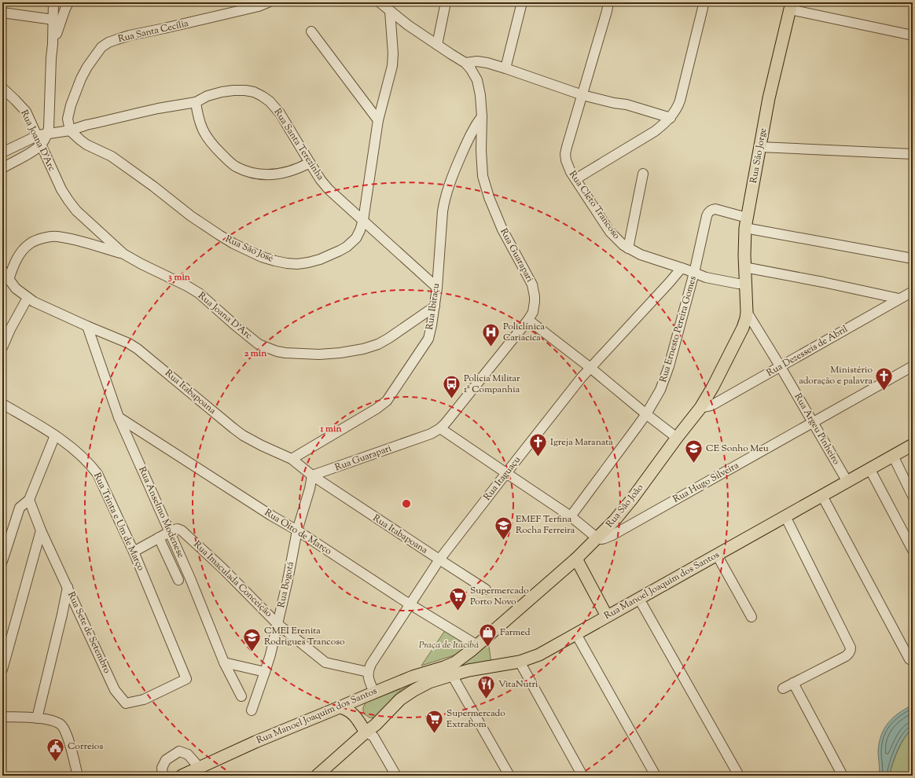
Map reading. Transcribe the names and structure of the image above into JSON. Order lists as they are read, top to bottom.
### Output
{
  "streets": {
    "main road": ["Rua São Jorge", "Rua São João", "Rua Manoel Joaquim dos Santos"],
    "street": [
      "Rua Santa Cecília",
      "Rua Joana D'Arc",
      "Rua Santa Terezinha",
      "Rua Cleto Trancoso",
      "Rua São José",
      "Rua Guarapari",
      "Rua Ibiraçu",
      "Rua Ernesto Pereira Gomes",
      "Rua Dezesseis de Abril",
      "Rua Itabapoana",
      "Rua Argeu Pinheiro",
      "Rua Itaguaçu",
      "Rua Hugo Silveira",
      "Rua Anselmo Modenese",
      "Rua Trinta e Um de Março",
      "Rua Oito de Março",
      "Rua Imaculada Conceição",
      "Rua Bogotá",
      "Rua Sete de Setembro"
    ]
  },
  "crossings": [
    ["Rua Santa Cecília", "Rua Santa Terezinha"],
    ["Rua Santa Cecília", "Rua São José"],
    ["Rua Joana D'Arc", "Rua Santa Terezinha"],
    ["Rua Joana D'Arc", "Rua Ibiraçu"],
    ["Rua Santa Terezinha", "Rua São José"],
    ["Rua Santa Terezinha", "Rua Ibiraçu"],
    ["Rua São Jorge", "Rua Cleto Trancoso"],
    ["Rua São Jorge", "Rua Ernesto Pereira Gomes"],
    ["Rua São Jorge", "Rua Argeu Pinheiro"],
    ["Rua São Jorge", "Rua São João"],
    ["Rua Cleto Trancoso", "Rua Ernesto Pereira Gomes"],
    ["Rua Cleto Trancoso", "Rua Itaguaçu"],
    ["Rua São José", "Rua Guarapari"],
    ["Rua Guarapari", "Rua Ibiraçu"],
    ["Rua Guarapari", "Rua Itabapoana"],
    ["Rua Guarapari", "Rua Bogotá"],
    ["Rua Ibiraçu", "Rua Itabapoana"],
    ["Rua Dezesseis de Abril", "Rua Argeu Pinheiro"],
    ["Rua Dezesseis de Abril", "Rua São João"],
    ["Rua Itabapoana", "Rua Itaguaçu"],
    ["Rua Itabapoana", "Rua Anselmo Modenese"],
    ["Rua Itabapoana", "Rua Bogotá"],
    ["Rua Argeu Pinheiro", "Rua Hugo Silveira"],
    ["Rua Argeu Pinheiro", "Rua São João"],
    ["Rua Argeu Pinheiro", "Rua Manoel Joaquim dos Santos"],
    ["Rua Itaguaçu", "Rua Oito de Março"],
    ["Rua Itaguaçu", "Rua Imaculada Conceição"],
    ["Rua Hugo Silveira", "Rua São João"],
    ["Rua São João", "Rua Oito de Março"],
    ["Rua São João", "Rua Manoel Joaquim dos Santos"],
    ["Rua Anselmo Modenese", "Rua Oito de Março"],
    ["Rua Anselmo Modenese", "Rua Imaculada Conceição"],
    ["Rua Trinta e Um de Março", "Rua Sete de Setembro"],
    ["Rua Oito de Março", "Rua Bogotá"],
    ["Rua Imaculada Conceição", "Rua Bogotá"]
  ],
  "parks": ["Praça de Itacibá"],
  "places": {
    "hospital": ["Policlínica Cariacica"],
    "church": ["Ministério adoração e palavra", "Igreja Maranata"],
    "bus stop": ["Policia Militar 1ª Companhia"],
    "school or university": ["CE Sonho Meu", "EMEF Terfina Rocha Ferreira", "CMEI Erenita Rodrigues Trancoso"],
    "supermarket": ["Supermercado Porto Novo", "Supermercado Extrabom"],
    "shop": ["Farmed"],
    "restaurant": ["VitaNutri"],
    "public building": ["Correios"]
  },
  "rings": ["3 min", "2 min", "1 min"]
}
